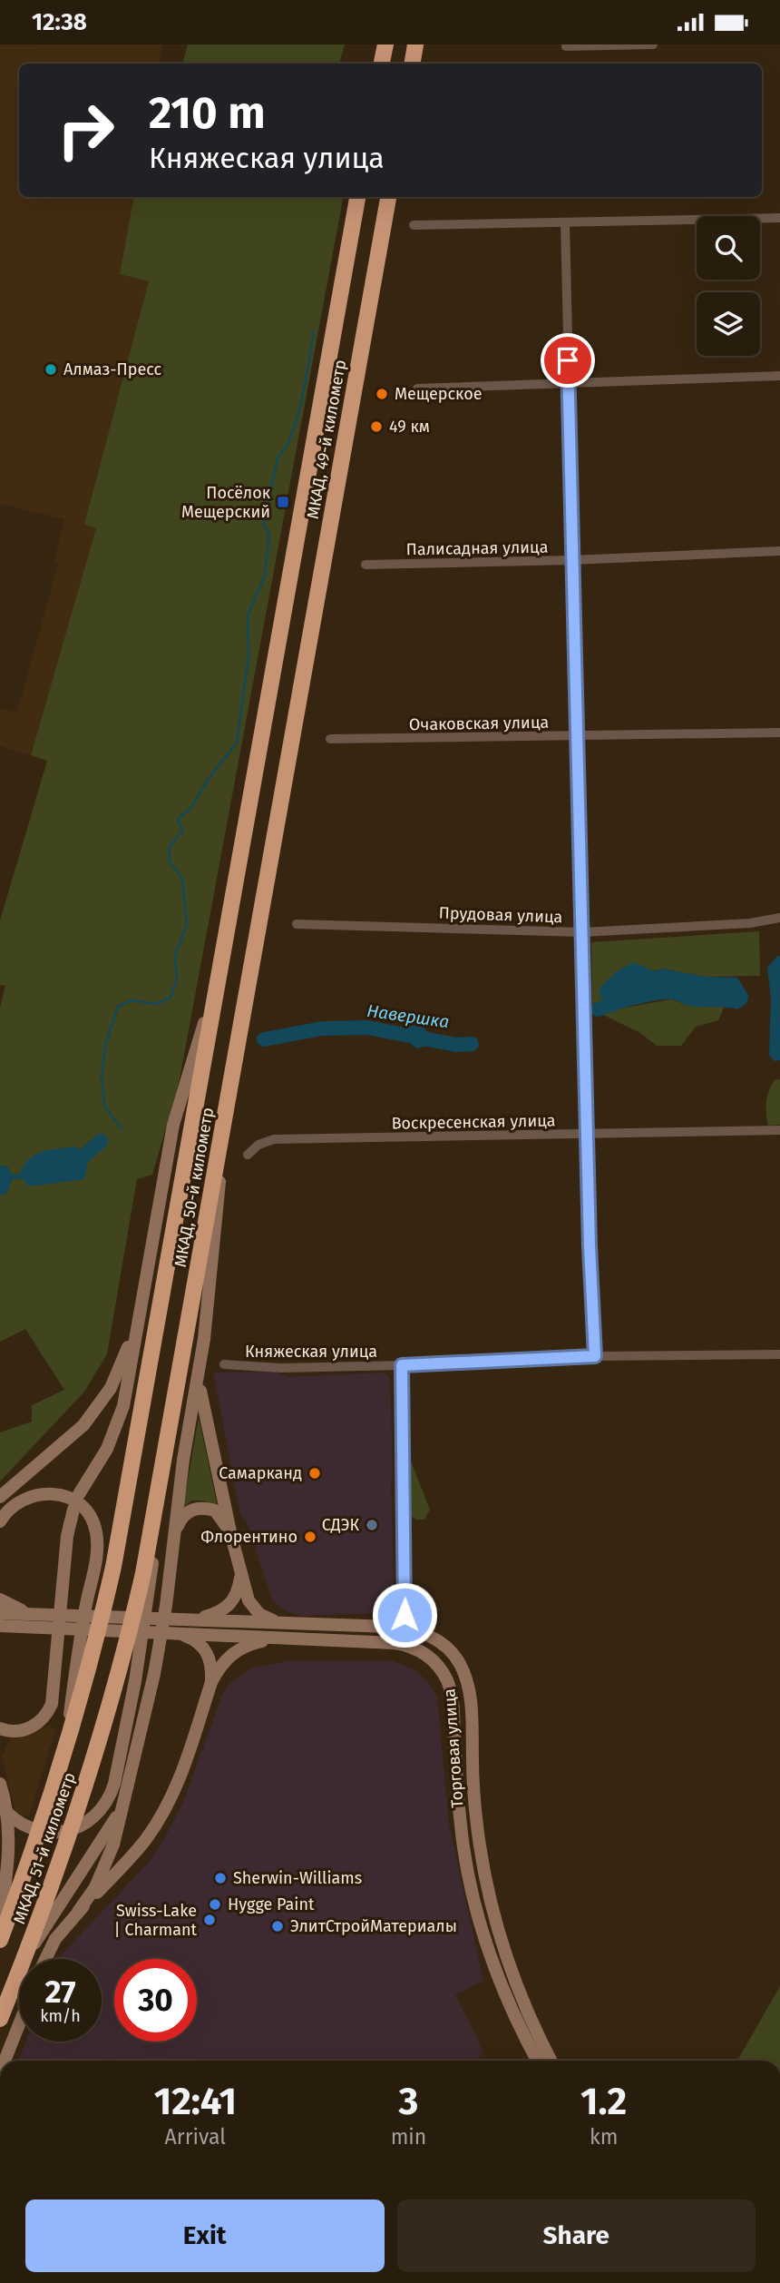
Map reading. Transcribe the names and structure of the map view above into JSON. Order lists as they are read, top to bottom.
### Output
{
  "streets": {
    "highway": ["МКАД, 49-й километр", "МКАД, 50-й километр", "МКАД, 51-й километр"],
    "street": [
      "Палисадная улица",
      "Очаковская улица",
      "Прудовая улица",
      "Воскресенская улица",
      "Княжеская улица",
      "Торговая улица"
    ]
  },
  "crossings": [
    ["МКАД, 49-й километр", "МКАД, 50-й километр"],
    ["МКАД, 50-й километр", "МКАД, 51-й километр"]
  ],
  "water": ["Навершка"],
  "places": {
    "other": [
      "Алмаз-Пресс",
      "Мещерское",
      "49 км",
      "Самарканд",
      "СДЭК",
      "Флорентино",
      "Sherwin-Williams",
      "Hygge Paint",
      "Swiss-Lake | Charmant",
      "ЭлитСтройМатериалы"
    ],
    "transit": ["Посёлок Мещерский"]
  },
  "page": {
    "status": "12:38",
    "turn": ["210 m", "Княжеская улица"],
    "speed": "27 km/h",
    "limit": "30",
    "eta": [
      "12:41",
      "Arrival",
      "3",
      "min",
      "1.2",
      "km"
    ],
    "buttons": ["Exit", "Share"]
  }
}
